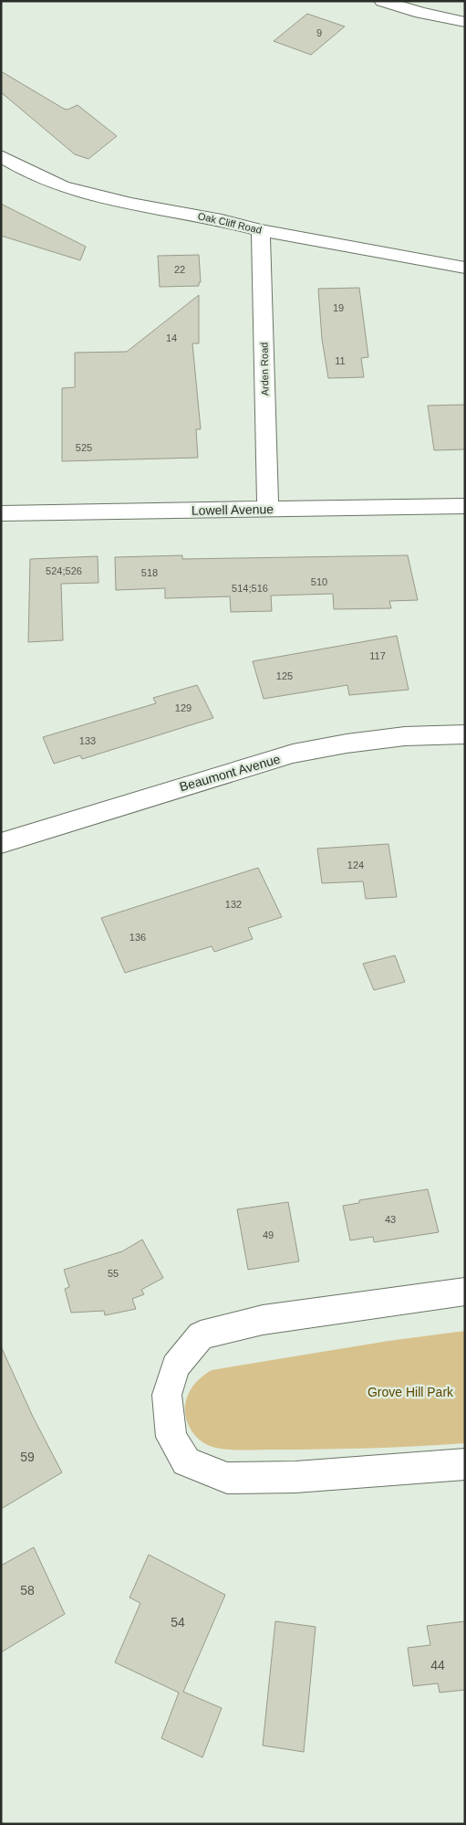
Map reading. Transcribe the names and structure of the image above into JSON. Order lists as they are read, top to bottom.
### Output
{
  "streets": {
    "street": [
      "Oak Cliff Road",
      "Arden Road",
      "Lowell Avenue",
      "Beaumont Avenue"
    ]
  },
  "crossings": [
    ["Oak Cliff Road", "Arden Road"],
    ["Arden Road", "Lowell Avenue"]
  ],
  "parks": ["Grove Hill Park"],
  "house_numbers": [
    "9",
    "22",
    "19",
    "14",
    "11",
    "525",
    "524;526",
    "518",
    "510",
    "514;516",
    "117",
    "125",
    "129",
    "133",
    "124",
    "132",
    "136",
    "43",
    "49",
    "55",
    "59",
    "58",
    "54",
    "44"
  ]
}
